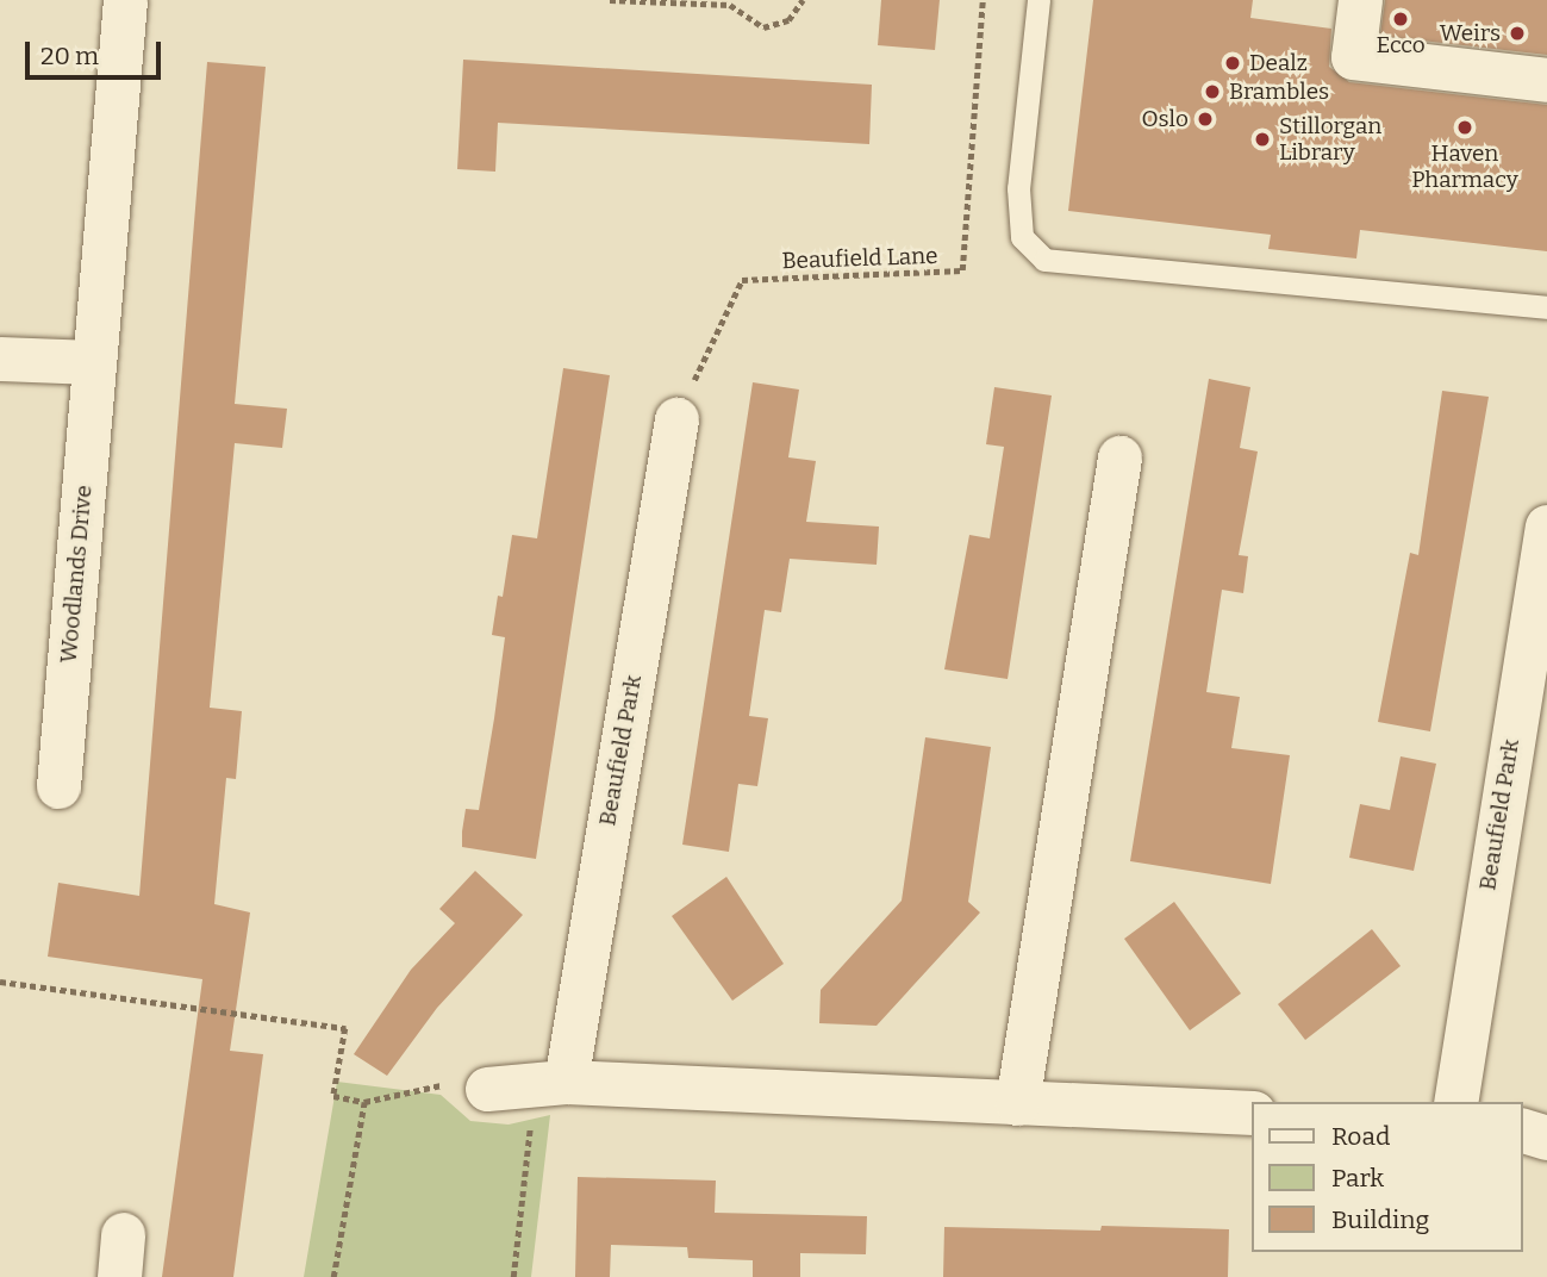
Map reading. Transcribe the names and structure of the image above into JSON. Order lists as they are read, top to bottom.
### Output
{
  "streets": {
    "street": ["Woodlands Drive", "Beaufield Park"],
    "path": ["Beaufield Lane"]
  },
  "crossings": [
    ["Beaufield Lane", "Beaufield Park"]
  ],
  "places": [
    "Ecco",
    "Weirs",
    "Dealz",
    "Brambles",
    "Oslo",
    "Haven Pharmacy",
    "Stillorgan Library"
  ],
  "legend": ["Road", "Park", "Building"],
  "scale_bar": "20 m"
}
